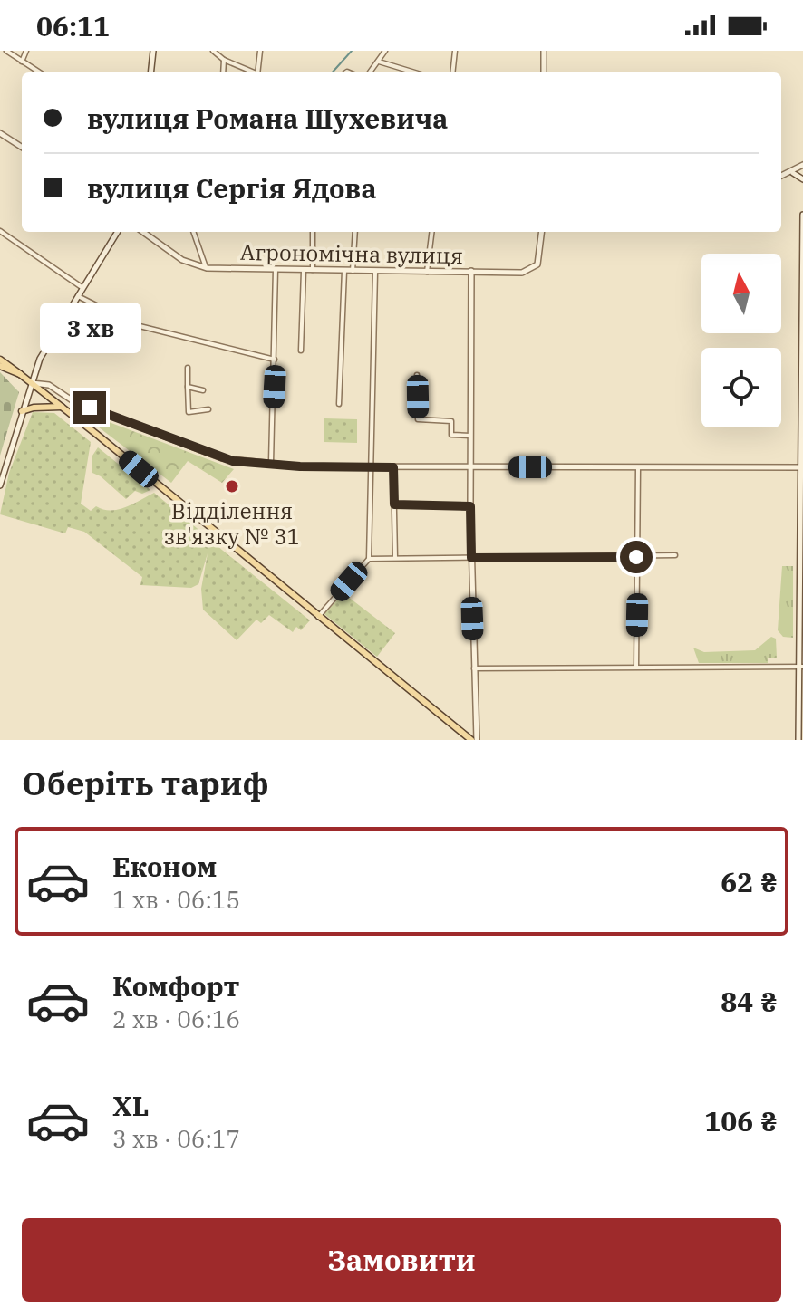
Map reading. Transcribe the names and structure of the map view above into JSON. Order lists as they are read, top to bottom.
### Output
{
  "streets": {
    "street": ["Агрономічна вулиця"]
  },
  "places": ["Відділення зв'язку № 31"],
  "north": "top",
  "page": {
    "status": "06:11",
    "banner": ["вулиця Романа Шухевича", "вулиця Сергія Ядова"],
    "bubble": "3 хв",
    "heading": "Оберіть тариф",
    "list": [
      {
        "name": "Економ",
        "note": "1 хв · 06:15",
        "value": "62 ₴"
      },
      {
        "name": "Комфорт",
        "note": "2 хв · 06:16",
        "value": "84 ₴"
      },
      {
        "name": "XL",
        "note": "3 хв · 06:17",
        "value": "106 ₴"
      }
    ],
    "buttons": "Замовити"
  }
}
